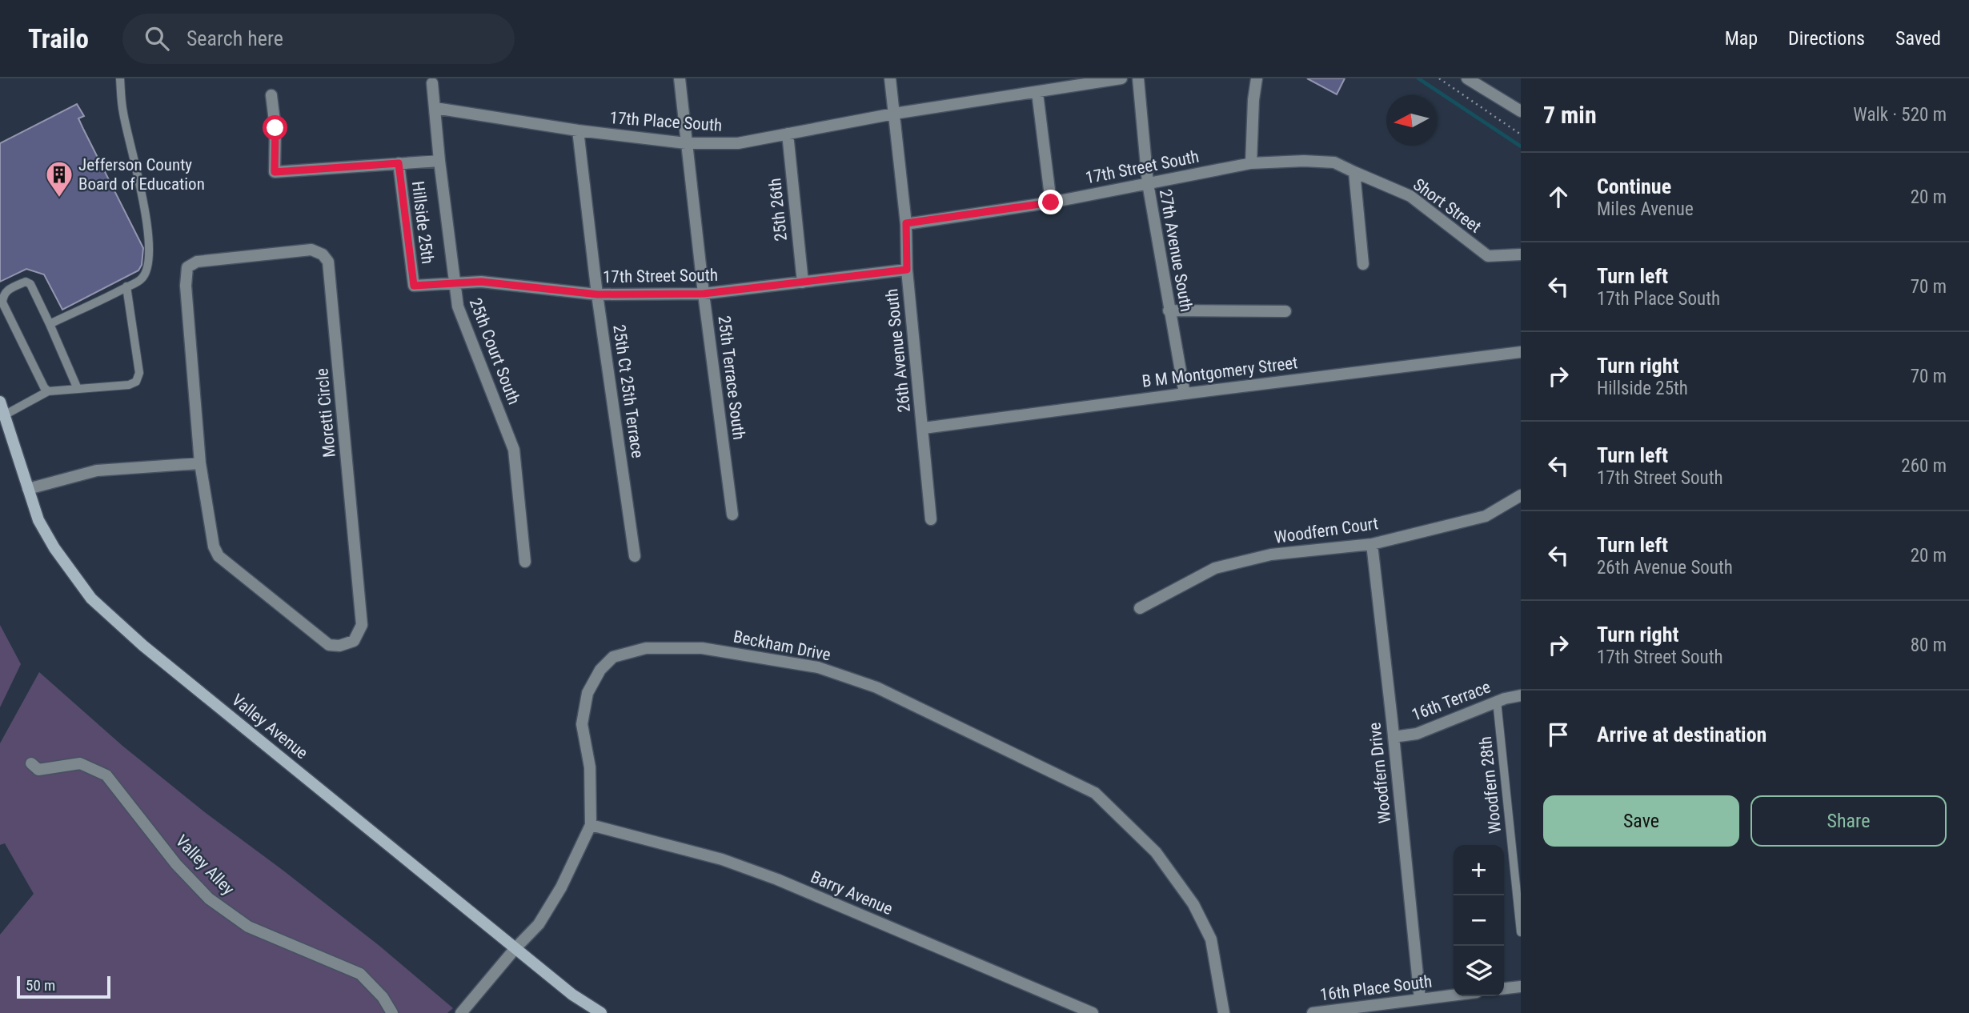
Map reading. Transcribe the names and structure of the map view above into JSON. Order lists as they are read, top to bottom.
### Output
{
  "streets": {
    "main road": ["Valley Avenue"],
    "street": [
      "17th Place South",
      "17th Street South",
      "Short Street",
      "25th 26th",
      "Hillside 25th",
      "27th Avenue South",
      "26th Avenue South",
      "25th Court South",
      "B M Montgomery Street",
      "25th Terrace South",
      "25th Ct 25th Terrace",
      "Moretti Circle",
      "Woodfern Court",
      "Beckham Drive",
      "16th Terrace",
      "Woodfern Drive",
      "Valley Alley",
      "Barry Avenue",
      "16th Place South"
    ],
    "lane": ["Woodfern 28th"]
  },
  "crossings": [
    ["17th Place South", "25th 26th"],
    ["17th Place South", "26th Avenue South"],
    ["17th Place South", "25th Court South"],
    ["17th Place South", "25th Terrace South"],
    ["17th Place South", "25th Ct 25th Terrace"],
    ["17th Street South", "Short Street"],
    ["17th Street South", "25th 26th"],
    ["17th Street South", "Hillside 25th"],
    ["17th Street South", "27th Avenue South"],
    ["17th Street South", "26th Avenue South"],
    ["17th Street South", "25th Court South"],
    ["17th Street South", "25th Terrace South"],
    ["17th Street South", "25th Ct 25th Terrace"],
    ["27th Avenue South", "B M Montgomery Street"],
    ["26th Avenue South", "B M Montgomery Street"],
    ["Woodfern Court", "Woodfern Drive"],
    ["Beckham Drive", "Valley Avenue"],
    ["Beckham Drive", "Barry Avenue"],
    ["16th Terrace", "Woodfern Drive"],
    ["16th Terrace", "Woodfern 28th"],
    ["Woodfern Drive", "16th Place South"]
  ],
  "places": {
    "building": ["Jefferson County Board of Education"]
  },
  "scale_bar": "50 m",
  "north": "left",
  "page": {
    "header": "Trailo",
    "search": "Search here",
    "nav": ["Map", "Directions", "Saved"],
    "heading": ["7 min", "Walk · 520 m"],
    "list": [
      ["Continue", "Miles Avenue", "20 m"],
      ["Turn left", "17th Place South", "70 m"],
      ["Turn right", "Hillside 25th", "70 m"],
      ["Turn left", "17th Street South", "260 m"],
      ["Turn left", "26th Avenue South", "20 m"],
      ["Turn right", "17th Street South", "80 m"],
      "Arrive at destination"
    ],
    "buttons": ["Save", "Share"],
    "map_buttons": ["+", "−"],
    "scale": "50 m"
  }
}
